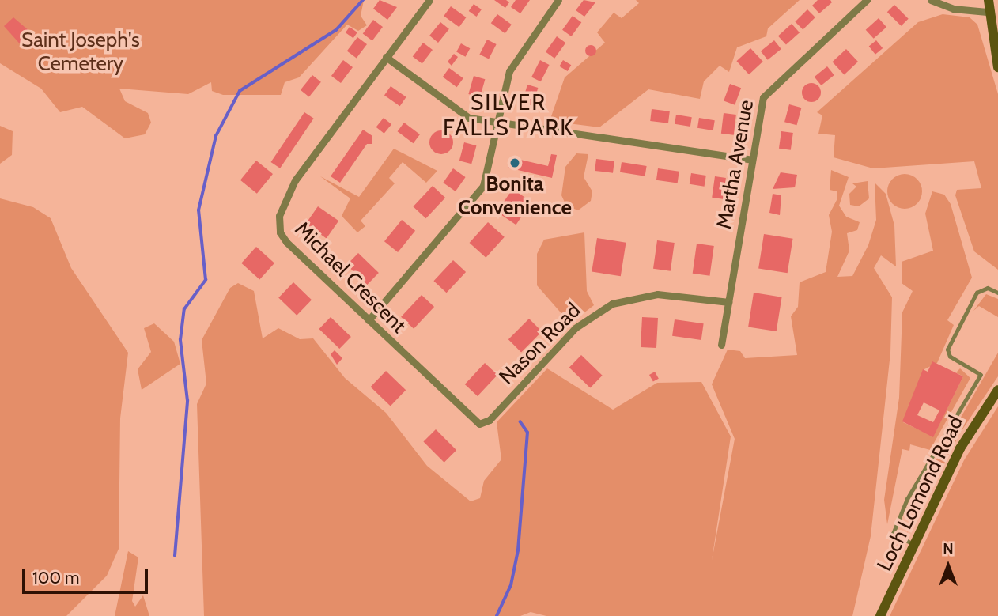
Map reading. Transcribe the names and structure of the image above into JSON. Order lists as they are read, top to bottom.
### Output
{
  "streets": {
    "main road": ["Loch Lomond Road"],
    "street": ["Martha Avenue", "Michael Crescent", "Nason Road"]
  },
  "crossings": [
    ["Martha Avenue", "Nason Road"],
    ["Michael Crescent", "Nason Road"]
  ],
  "districts": ["SILVER FALLS PARK"],
  "parks": ["Saint Joseph's Cemetery"],
  "places": ["Bonita Convenience"],
  "scale_bar": "100 m",
  "north": "top"
}
